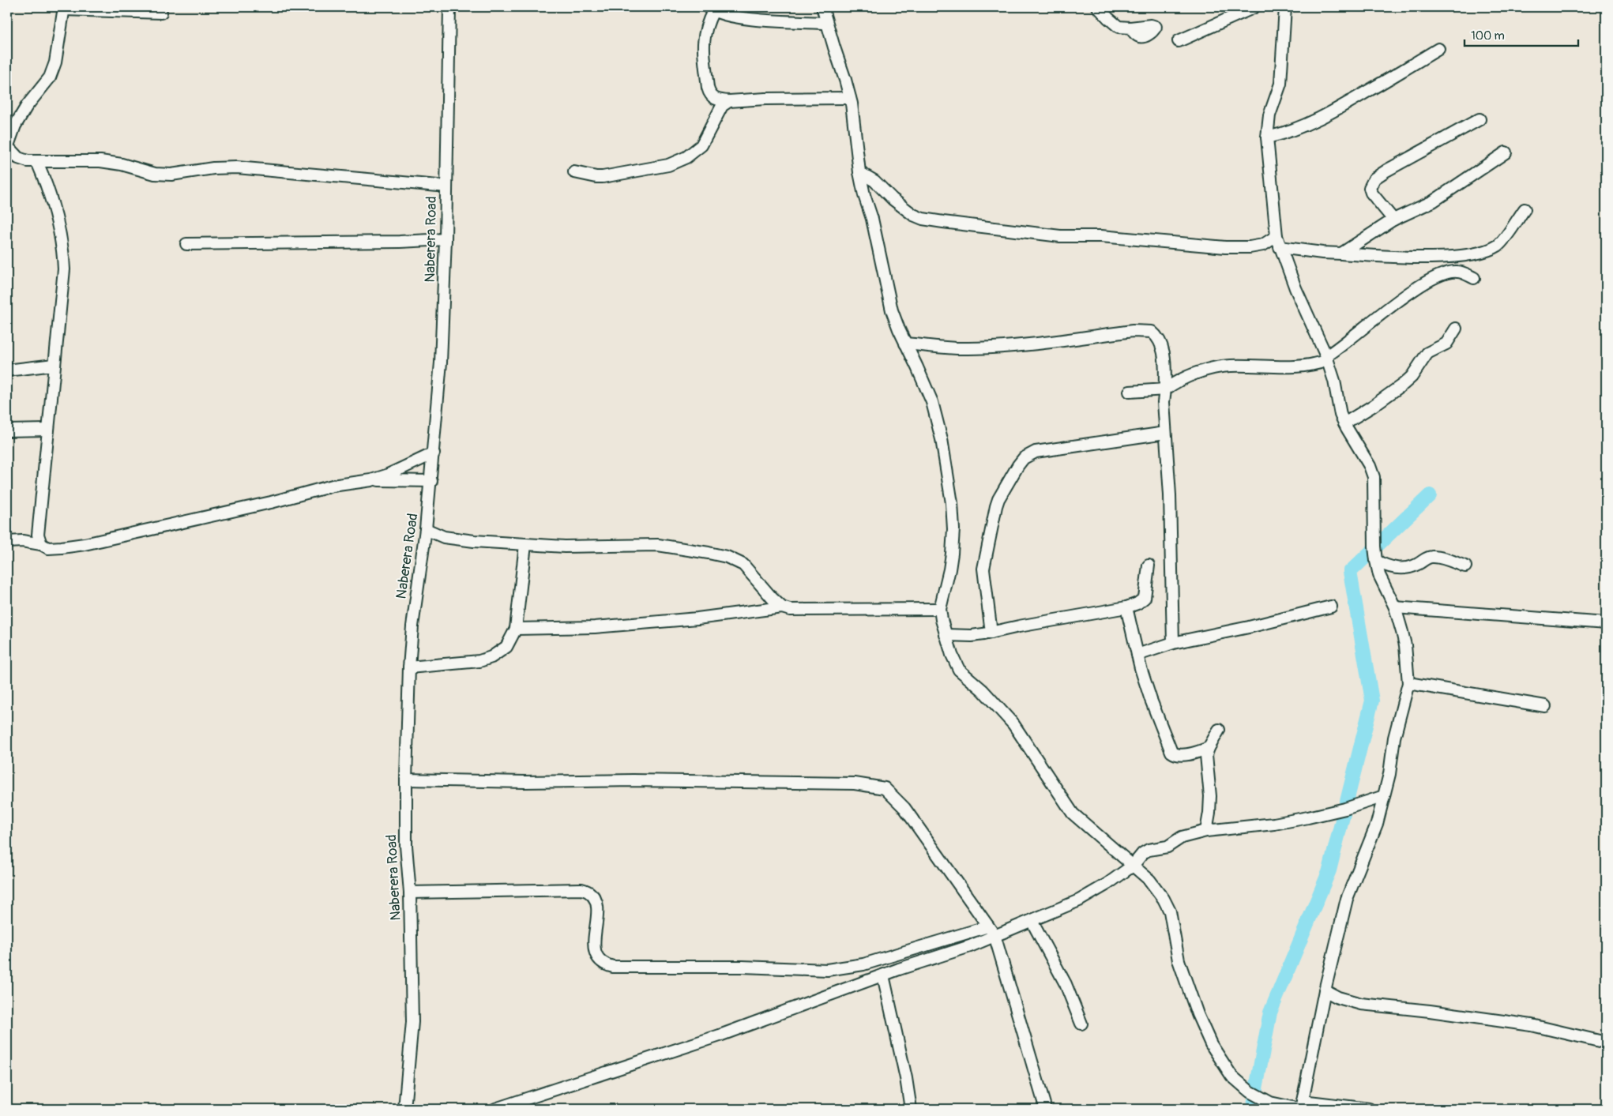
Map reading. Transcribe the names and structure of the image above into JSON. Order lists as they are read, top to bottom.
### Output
{
  "streets": {
    "street": ["Naberera Road"]
  },
  "scale_bar": "100 m"
}
